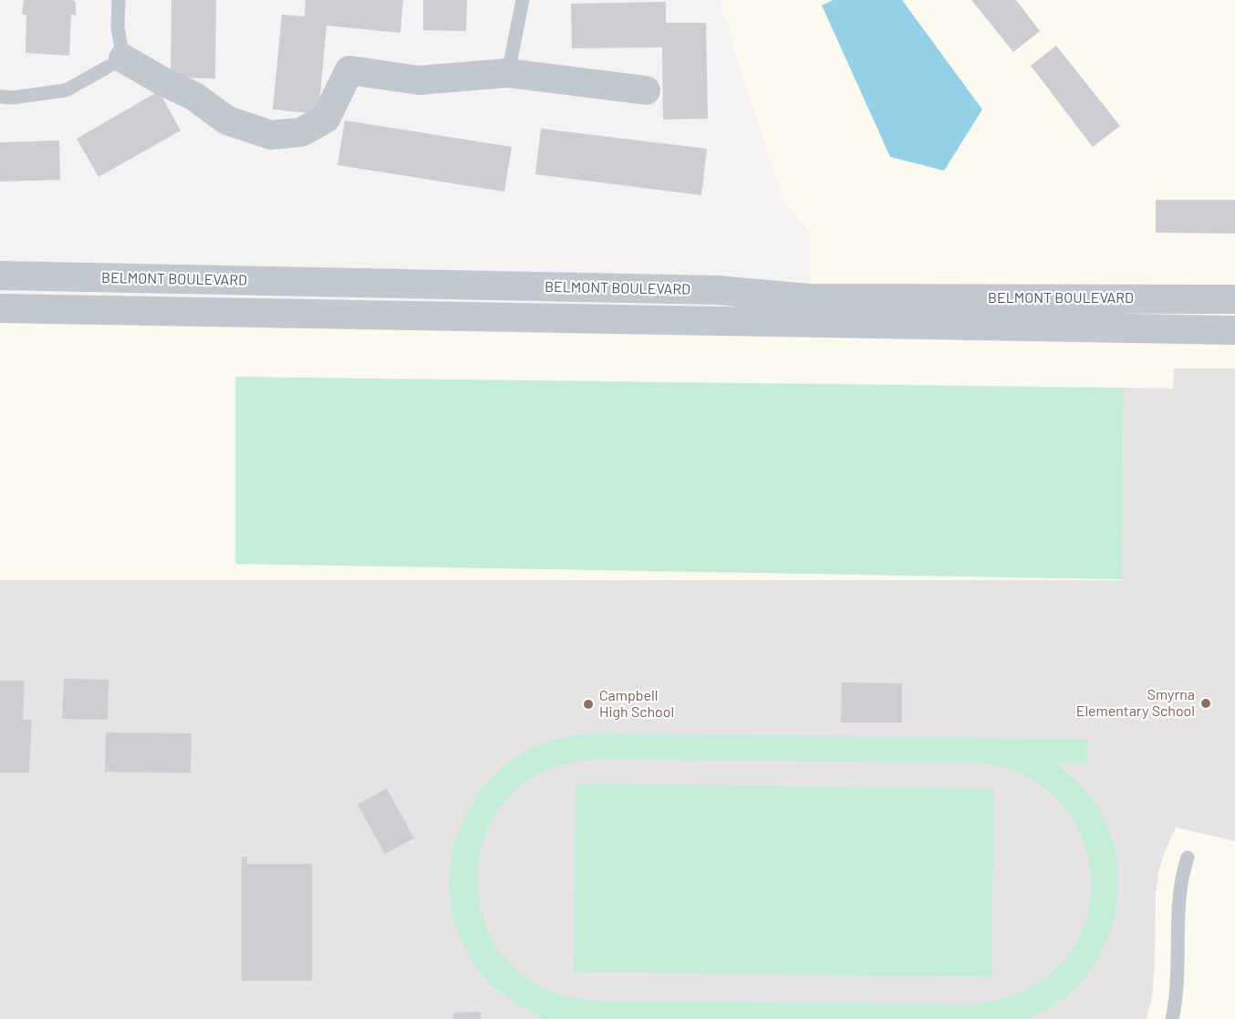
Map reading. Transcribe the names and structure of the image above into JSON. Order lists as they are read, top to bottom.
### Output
{
  "streets": {
    "street": ["BELMONT BOULEVARD"]
  },
  "places": ["Smyrna Elementary School", "Campbell High School"]
}
